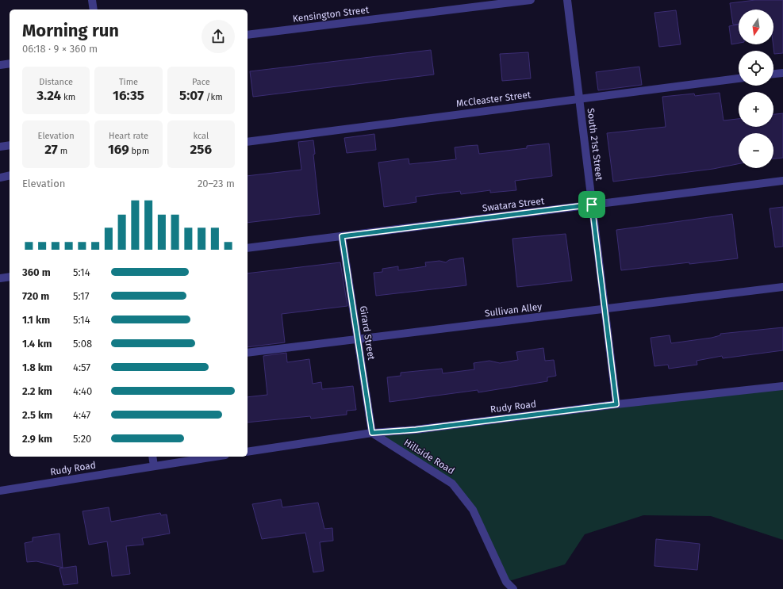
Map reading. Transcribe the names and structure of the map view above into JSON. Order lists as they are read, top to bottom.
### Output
{
  "streets": {
    "street": [
      "Kensington Street",
      "McCleaster Street",
      "South 21st Street",
      "Swatara Street",
      "Sullivan Alley",
      "Girard Street",
      "Rudy Road",
      "Hillside Road"
    ]
  },
  "crossings": [
    ["McCleaster Street", "South 21st Street"],
    ["South 21st Street", "Swatara Street"],
    ["South 21st Street", "Sullivan Alley"],
    ["South 21st Street", "Rudy Road"],
    ["Swatara Street", "Girard Street"],
    ["Sullivan Alley", "Girard Street"],
    ["Girard Street", "Rudy Road"],
    ["Girard Street", "Hillside Road"],
    ["Rudy Road", "Hillside Road"]
  ],
  "north": "bottom",
  "page": {
    "map_buttons": ["+", "−"],
    "heading": ["Morning run", "06:18 · 9 × 360 m"],
    "stats": [
      ["Distance", "3.24 km"],
      ["Time", "16:35"],
      ["Pace", "5:07 /km"],
      ["Elevation", "27 m"],
      ["Heart rate", "169 bpm"],
      ["kcal", "256"]
    ],
    "chart": ["Elevation", "20–23 m"],
    "list": [
      {
        "name": "360 m",
        "note": "5:14"
      },
      {
        "name": "720 m",
        "note": "5:17"
      },
      {
        "name": "1.1 km",
        "note": "5:14"
      },
      {
        "name": "1.4 km",
        "note": "5:08"
      },
      {
        "name": "1.8 km",
        "note": "4:57"
      },
      {
        "name": "2.2 km",
        "note": "4:40"
      },
      {
        "name": "2.5 km",
        "note": "4:47"
      },
      {
        "name": "2.9 km",
        "note": "5:20"
      }
    ]
  }
}
